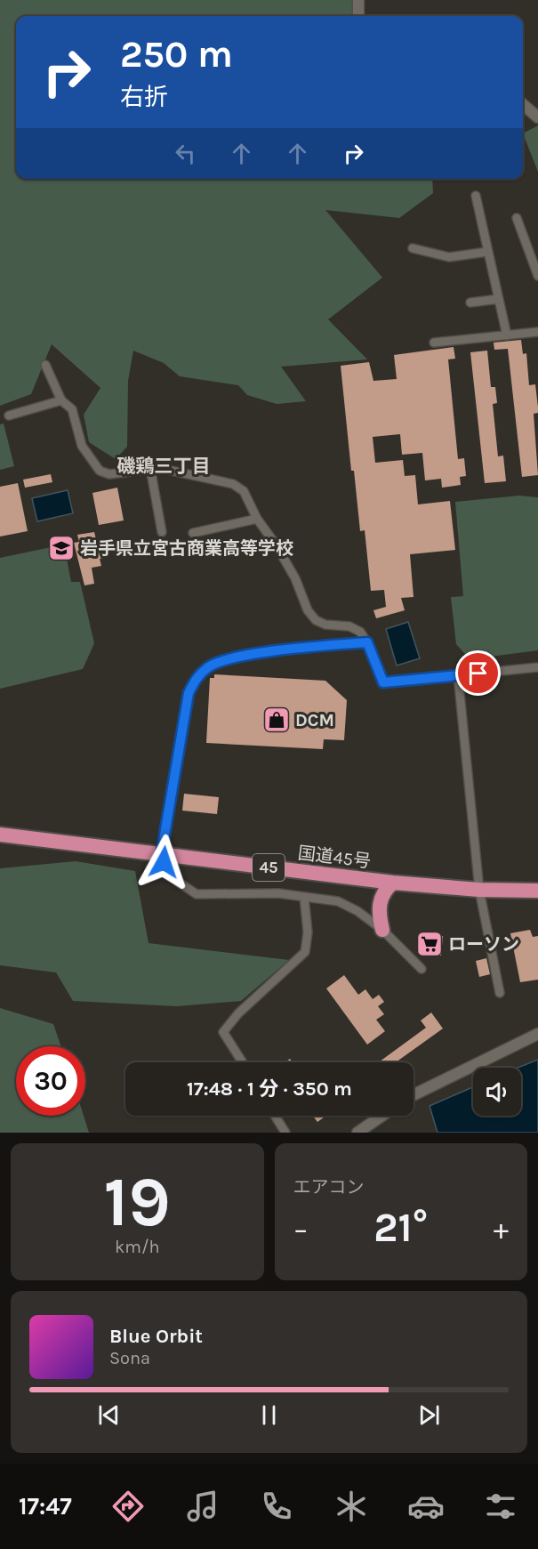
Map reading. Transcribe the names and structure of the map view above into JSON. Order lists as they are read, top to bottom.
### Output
{
  "streets": {
    "highway": ["国道45号", "45"]
  },
  "districts": ["磯鶏三丁目"],
  "places": {
    "school or university": ["岩手県立宮古商業高等学校"],
    "shop": ["DCM"],
    "supermarket": ["ローソン"]
  },
  "page": {
    "turn": ["250 m", "右折"],
    "limit": "30",
    "trip": "17:48 · 1 分 · 350 m",
    "tile": [
      ["19", "km/h"],
      "エアコン"
    ],
    "heat": ["−", "21°", "+"],
    "song": ["Blue Orbit", "Sona"],
    "tabs": "17:47"
  }
}
